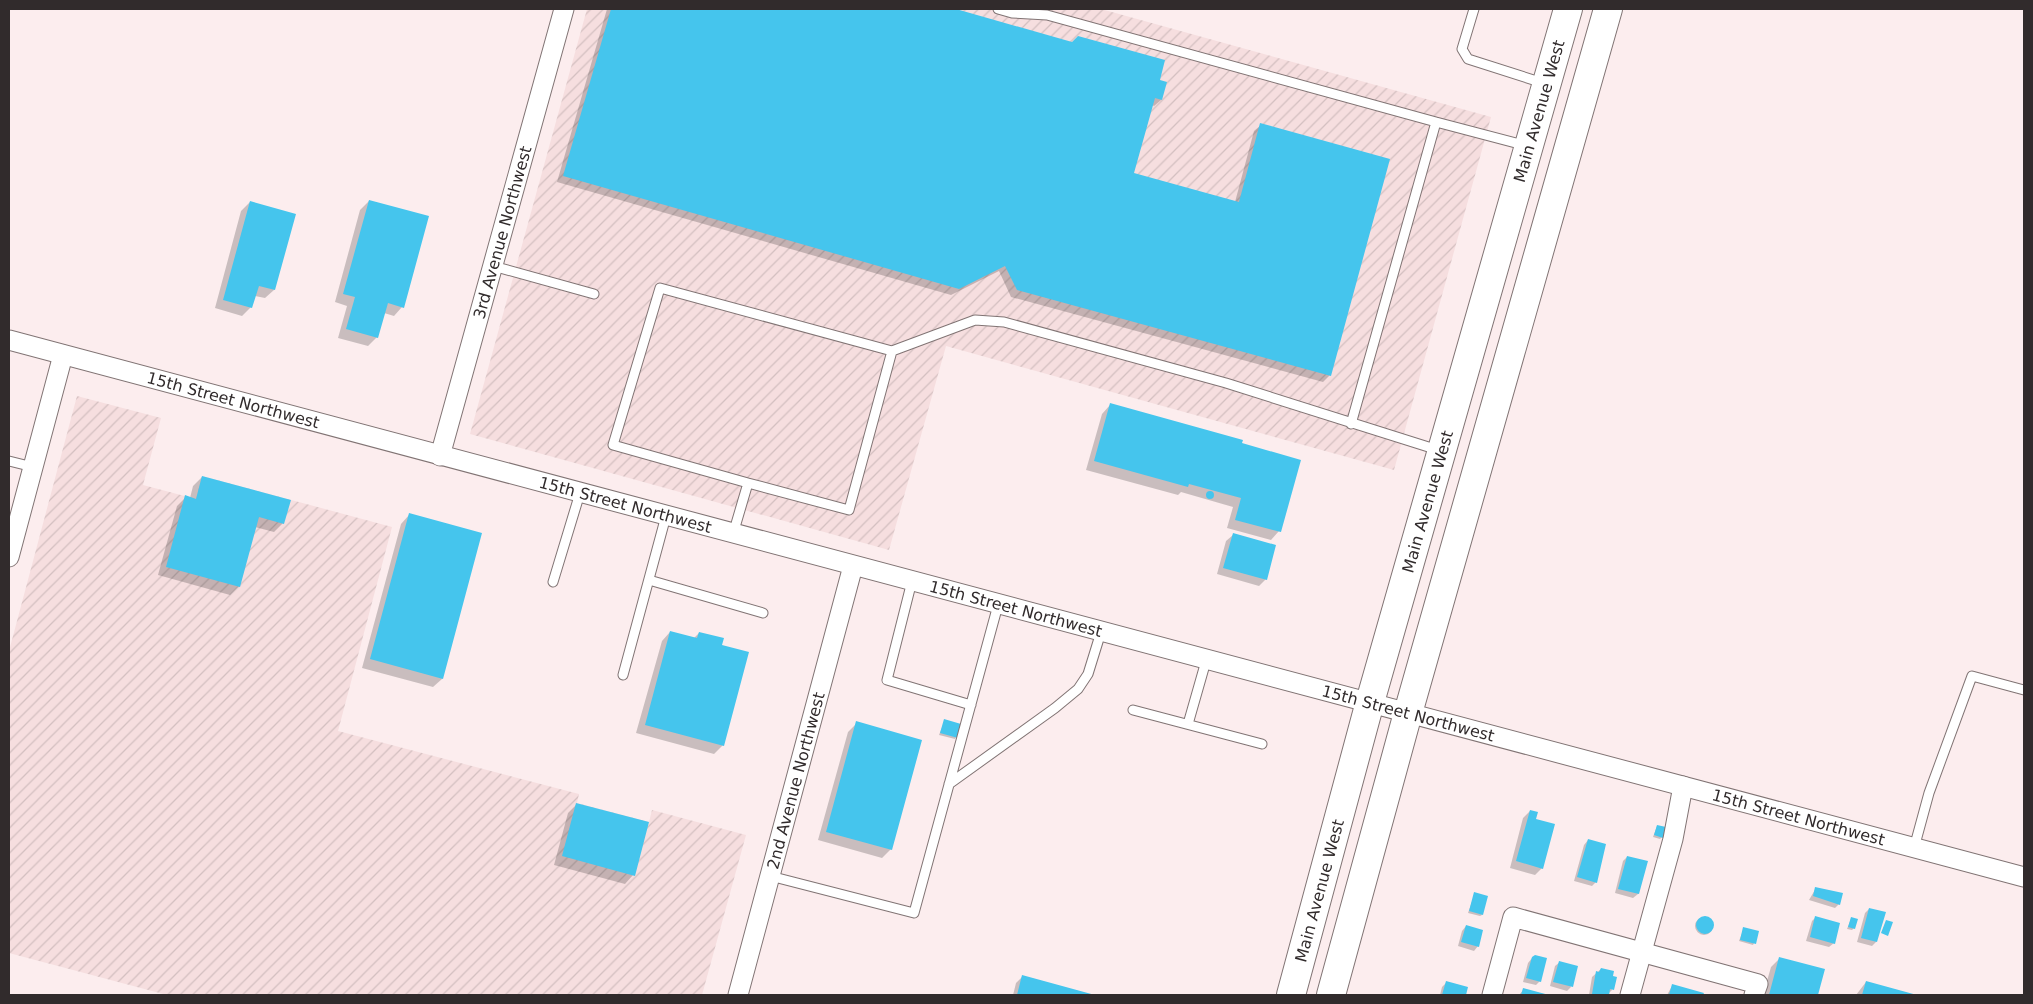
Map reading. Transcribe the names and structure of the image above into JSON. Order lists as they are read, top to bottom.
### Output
{
  "streets": {
    "main road": ["Main Avenue West"],
    "street": ["3rd Avenue Northwest", "15th Street Northwest", "2nd Avenue Northwest"]
  },
  "crossings": [
    ["Main Avenue West", "15th Street Northwest"],
    ["3rd Avenue Northwest", "15th Street Northwest"],
    ["15th Street Northwest", "2nd Avenue Northwest"]
  ]
}
